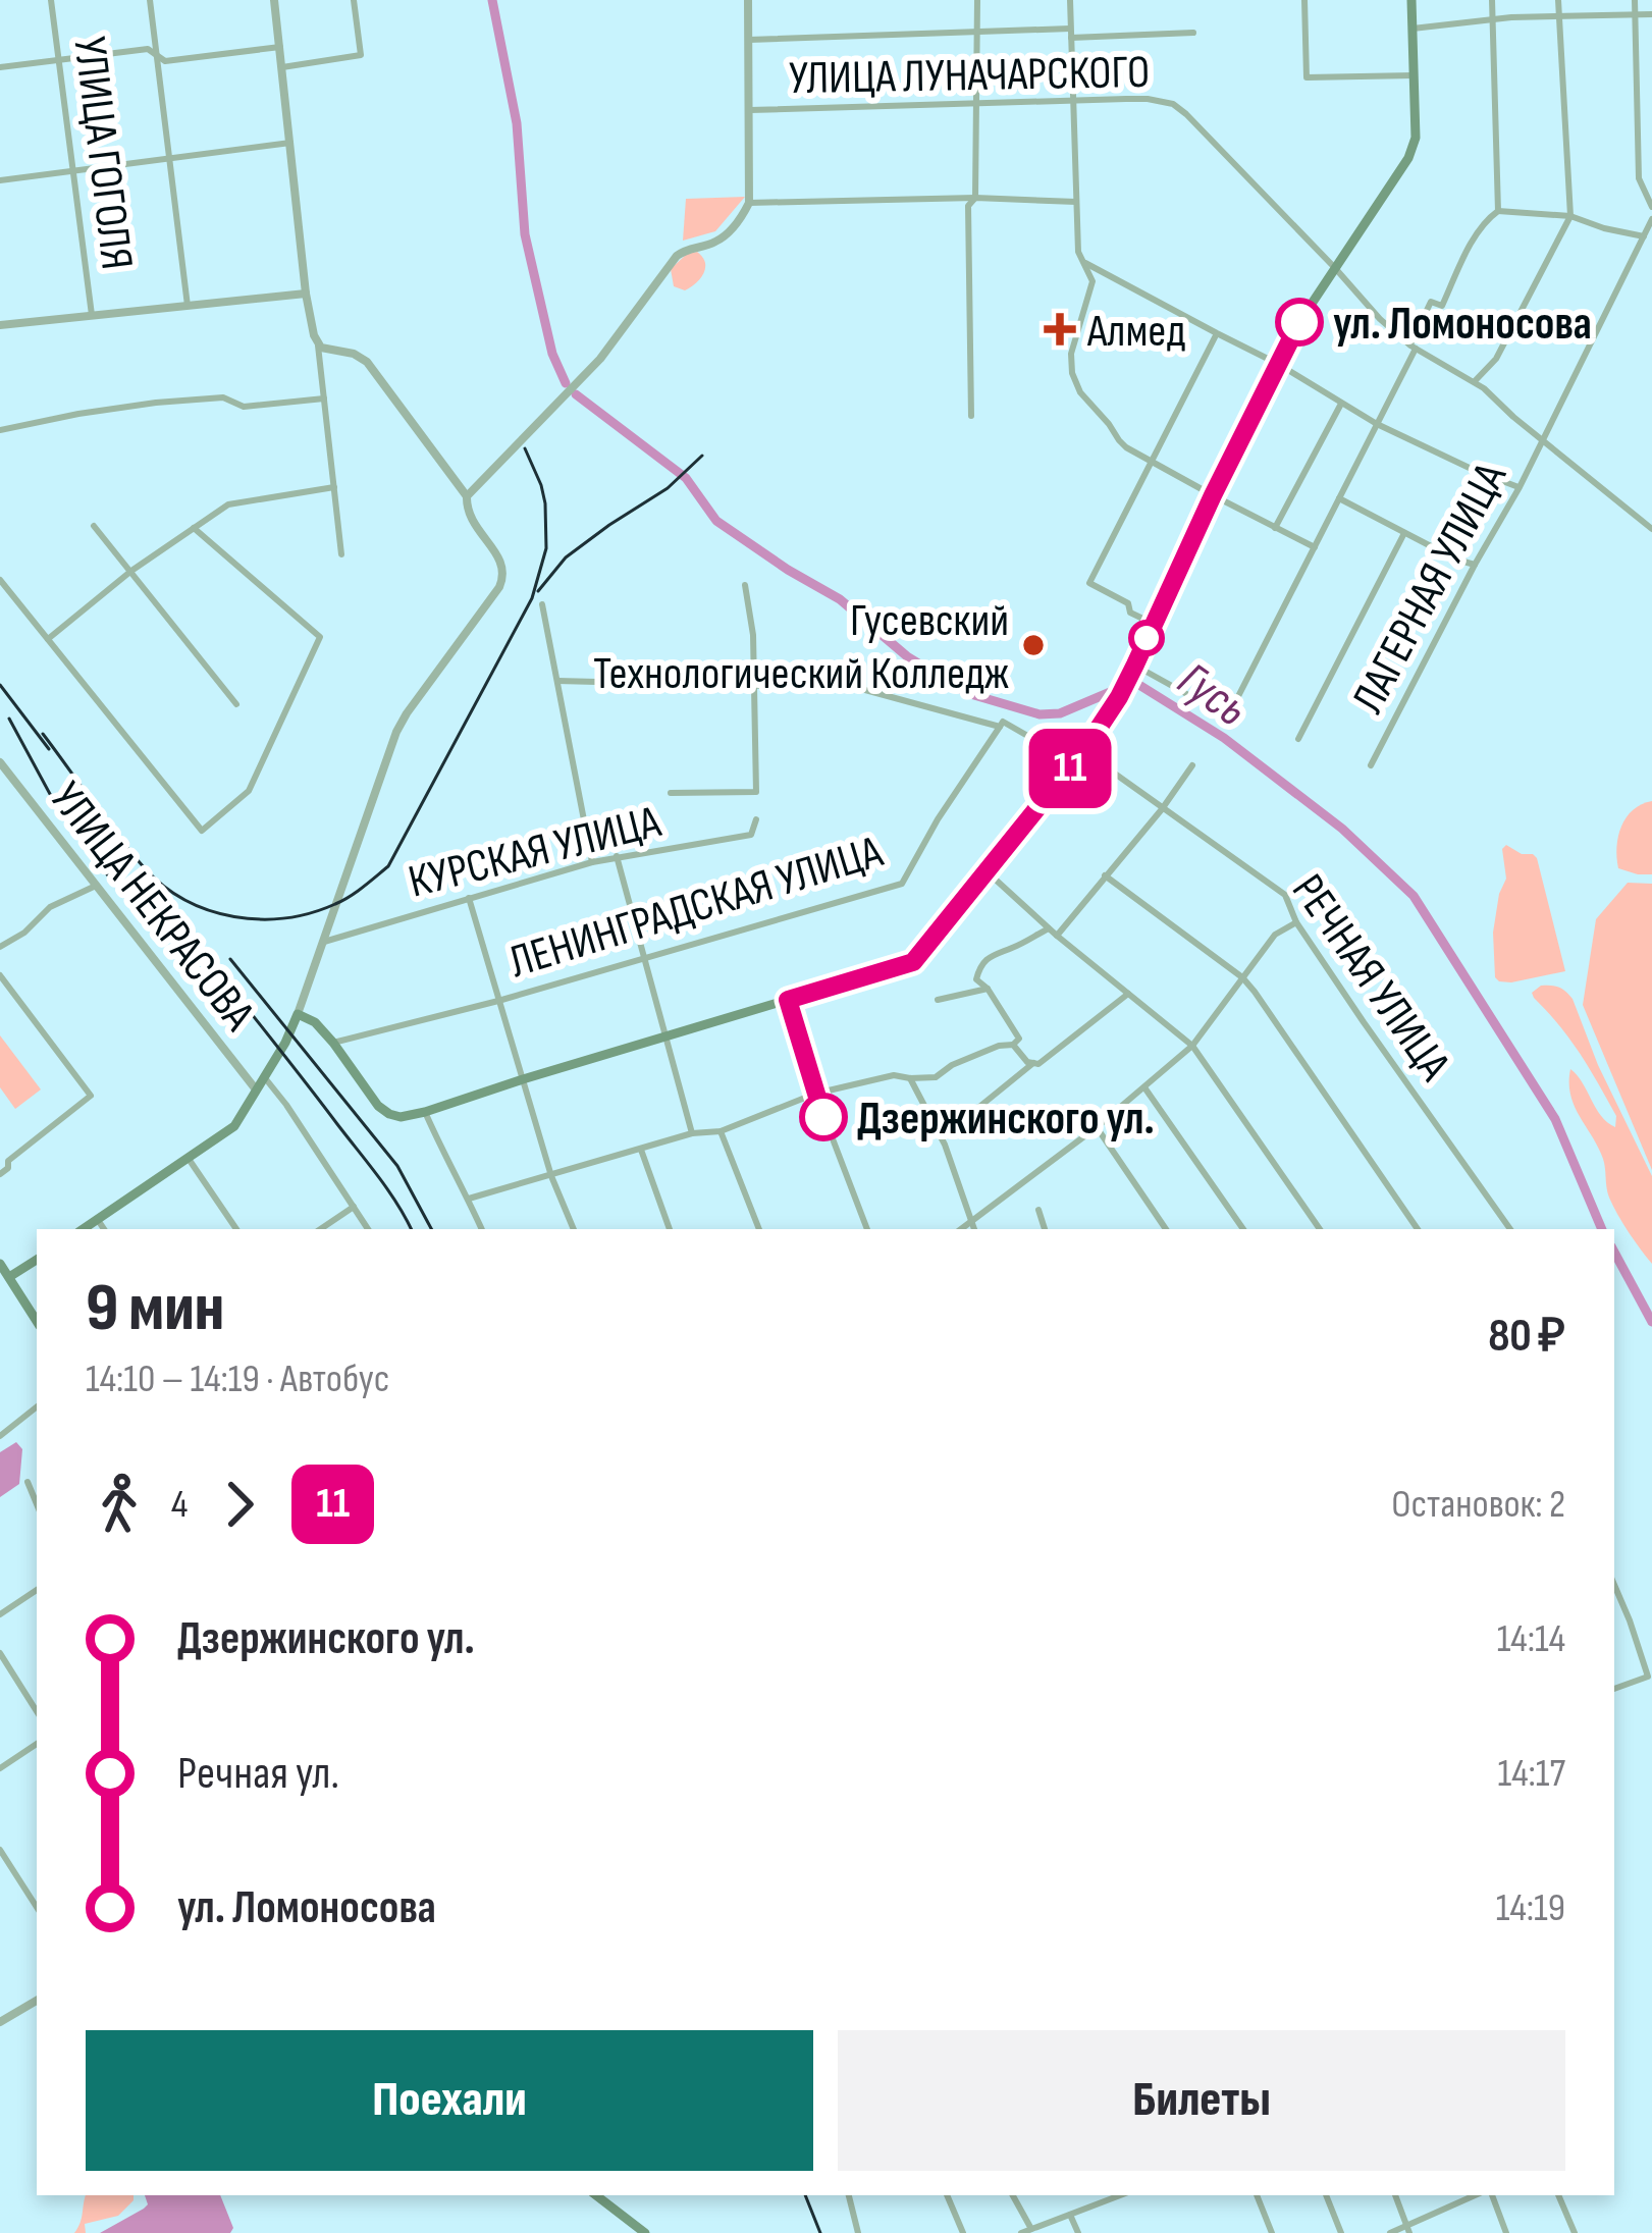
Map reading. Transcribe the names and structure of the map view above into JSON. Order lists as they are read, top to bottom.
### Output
{
  "streets": {
    "street": [
      "УЛИЦА ЛУНАЧАРСКОГО",
      "УЛИЦА ГОГОЛЯ",
      "ЛАГЕРНАЯ УЛИЦА",
      "КУРСКАЯ УЛИЦА",
      "УЛИЦА НЕКРАСОВА",
      "ЛЕНИНГРАДСКАЯ УЛИЦА",
      "РЕЧНАЯ УЛИЦА"
    ]
  },
  "water": ["Гусь"],
  "places": {
    "other": ["ул. Ломоносова", "Гусевский Технологический Колледж", "Дзержинского ул."],
    "health": ["Алмед"]
  },
  "lines": ["bus line 11"],
  "page": {
    "on_map": "11",
    "heading": ["9 мин", "14:10 – 14:19 · Автобус", "80 ₽"],
    "legs": ["4", "11", "Остановок: 2"],
    "list": [
      {
        "name": "Дзержинского ул.",
        "value": "14:14"
      },
      {
        "name": "Речная ул.",
        "value": "14:17"
      },
      {
        "name": "ул. Ломоносова",
        "value": "14:19"
      }
    ],
    "buttons": ["Поехали", "Билеты"]
  }
}
